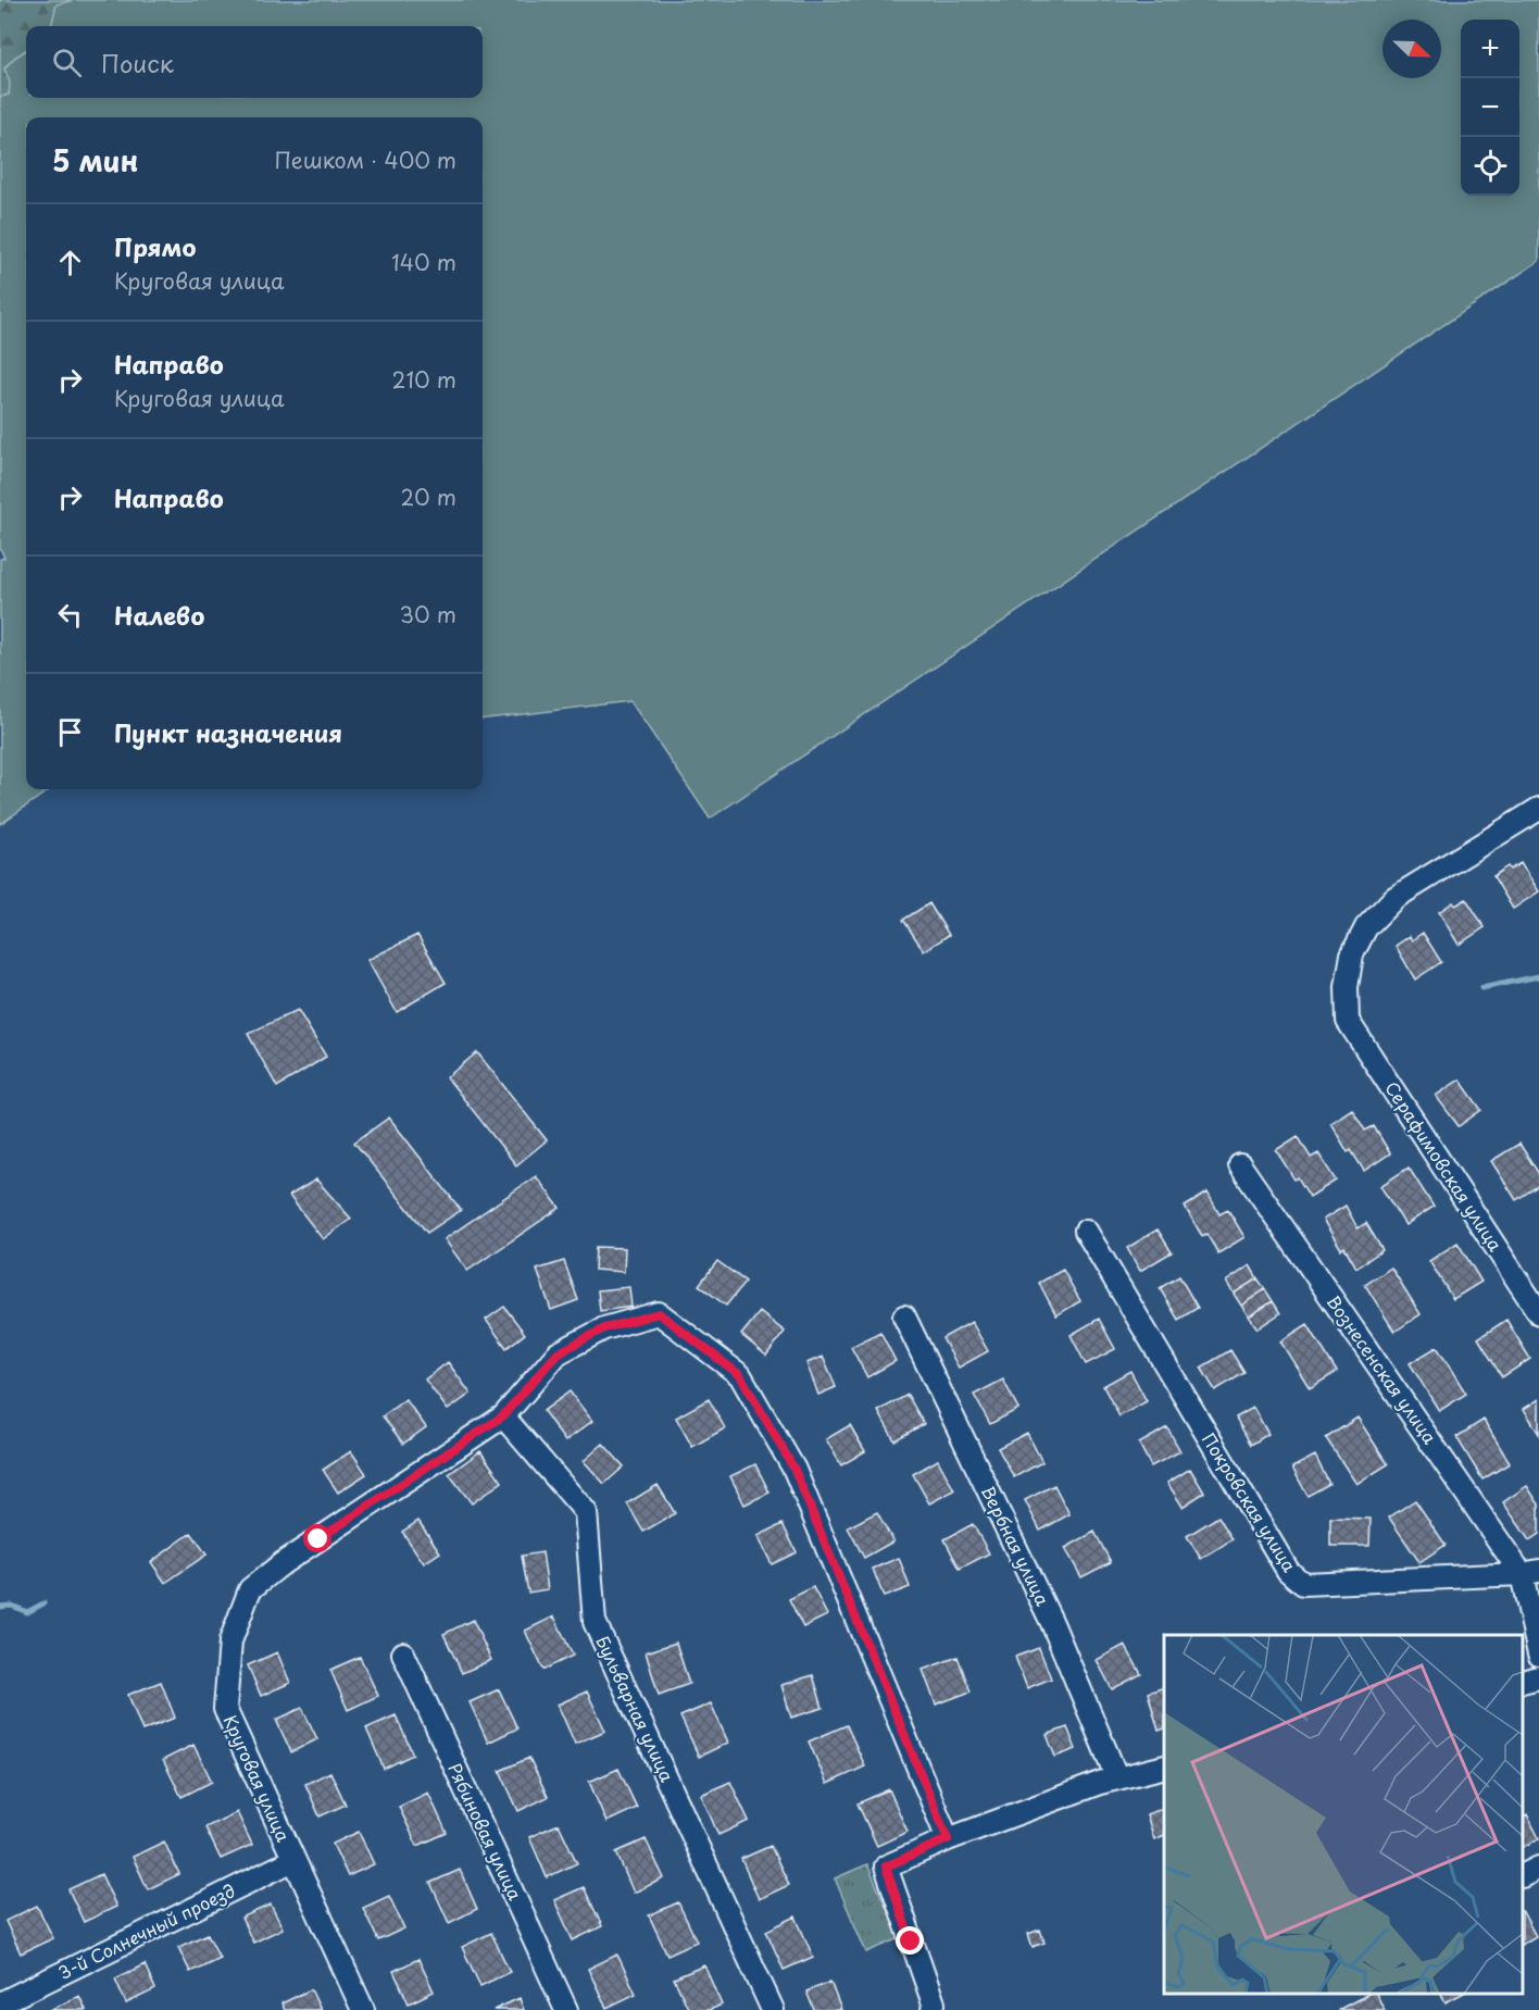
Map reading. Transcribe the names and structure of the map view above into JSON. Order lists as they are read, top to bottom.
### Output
{
  "streets": {
    "street": [
      "Серафимовская улица",
      "Вознесенская улица",
      "Покровская улица",
      "Вербная улица",
      "Бульварная улица",
      "Круговая улица",
      "Рябиновая улица",
      "3-й Солнечный проезд"
    ]
  },
  "crossings": [
    ["Вознесенская улица", "Покровская улица"],
    ["Бульварная улица", "Круговая улица"],
    ["Круговая улица", "3-й Солнечный проезд"]
  ],
  "north": "bottom right",
  "page": {
    "map_buttons": ["+", "−"],
    "search": "Поиск",
    "heading": ["5 мин", "Пешком · 400 m"],
    "list": [
      ["Прямо", "Круговая улица", "140 m"],
      ["Направо", "Круговая улица", "210 m"],
      ["Направо", "20 m"],
      ["Налево", "30 m"],
      "Пункт назначения"
    ]
  }
}
